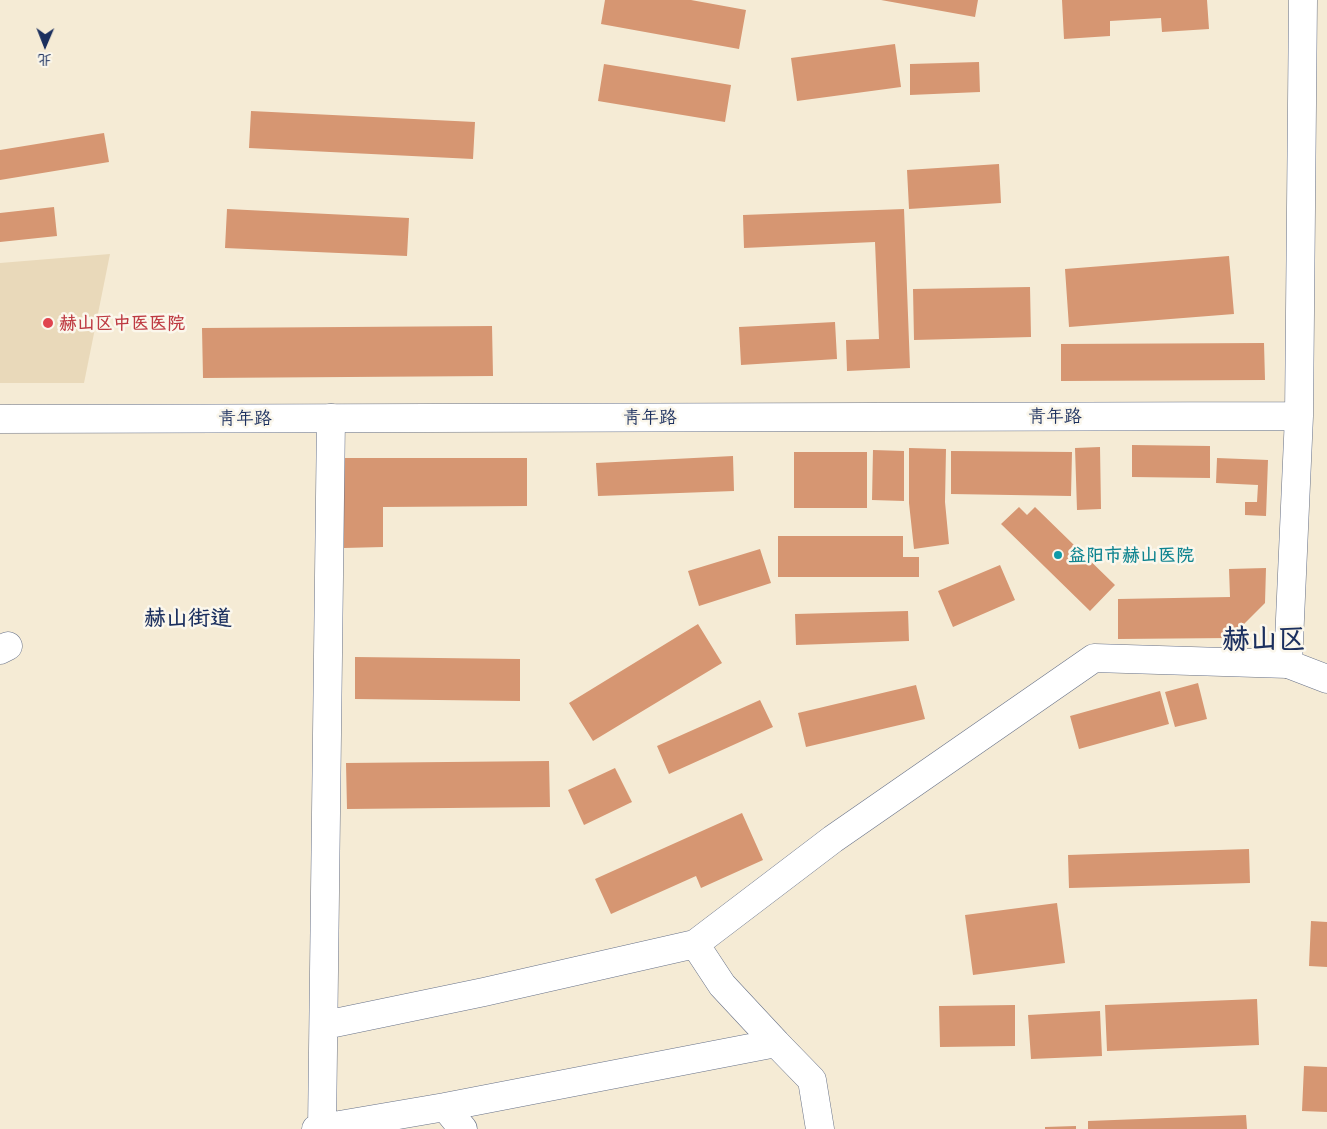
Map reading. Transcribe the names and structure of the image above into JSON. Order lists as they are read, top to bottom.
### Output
{
  "streets": {
    "street": ["青年路"]
  },
  "districts": ["赫山街道", "赫山区"],
  "places": ["赫山区中医医院", "益阳市赫山医院"],
  "north": "bottom"
}
